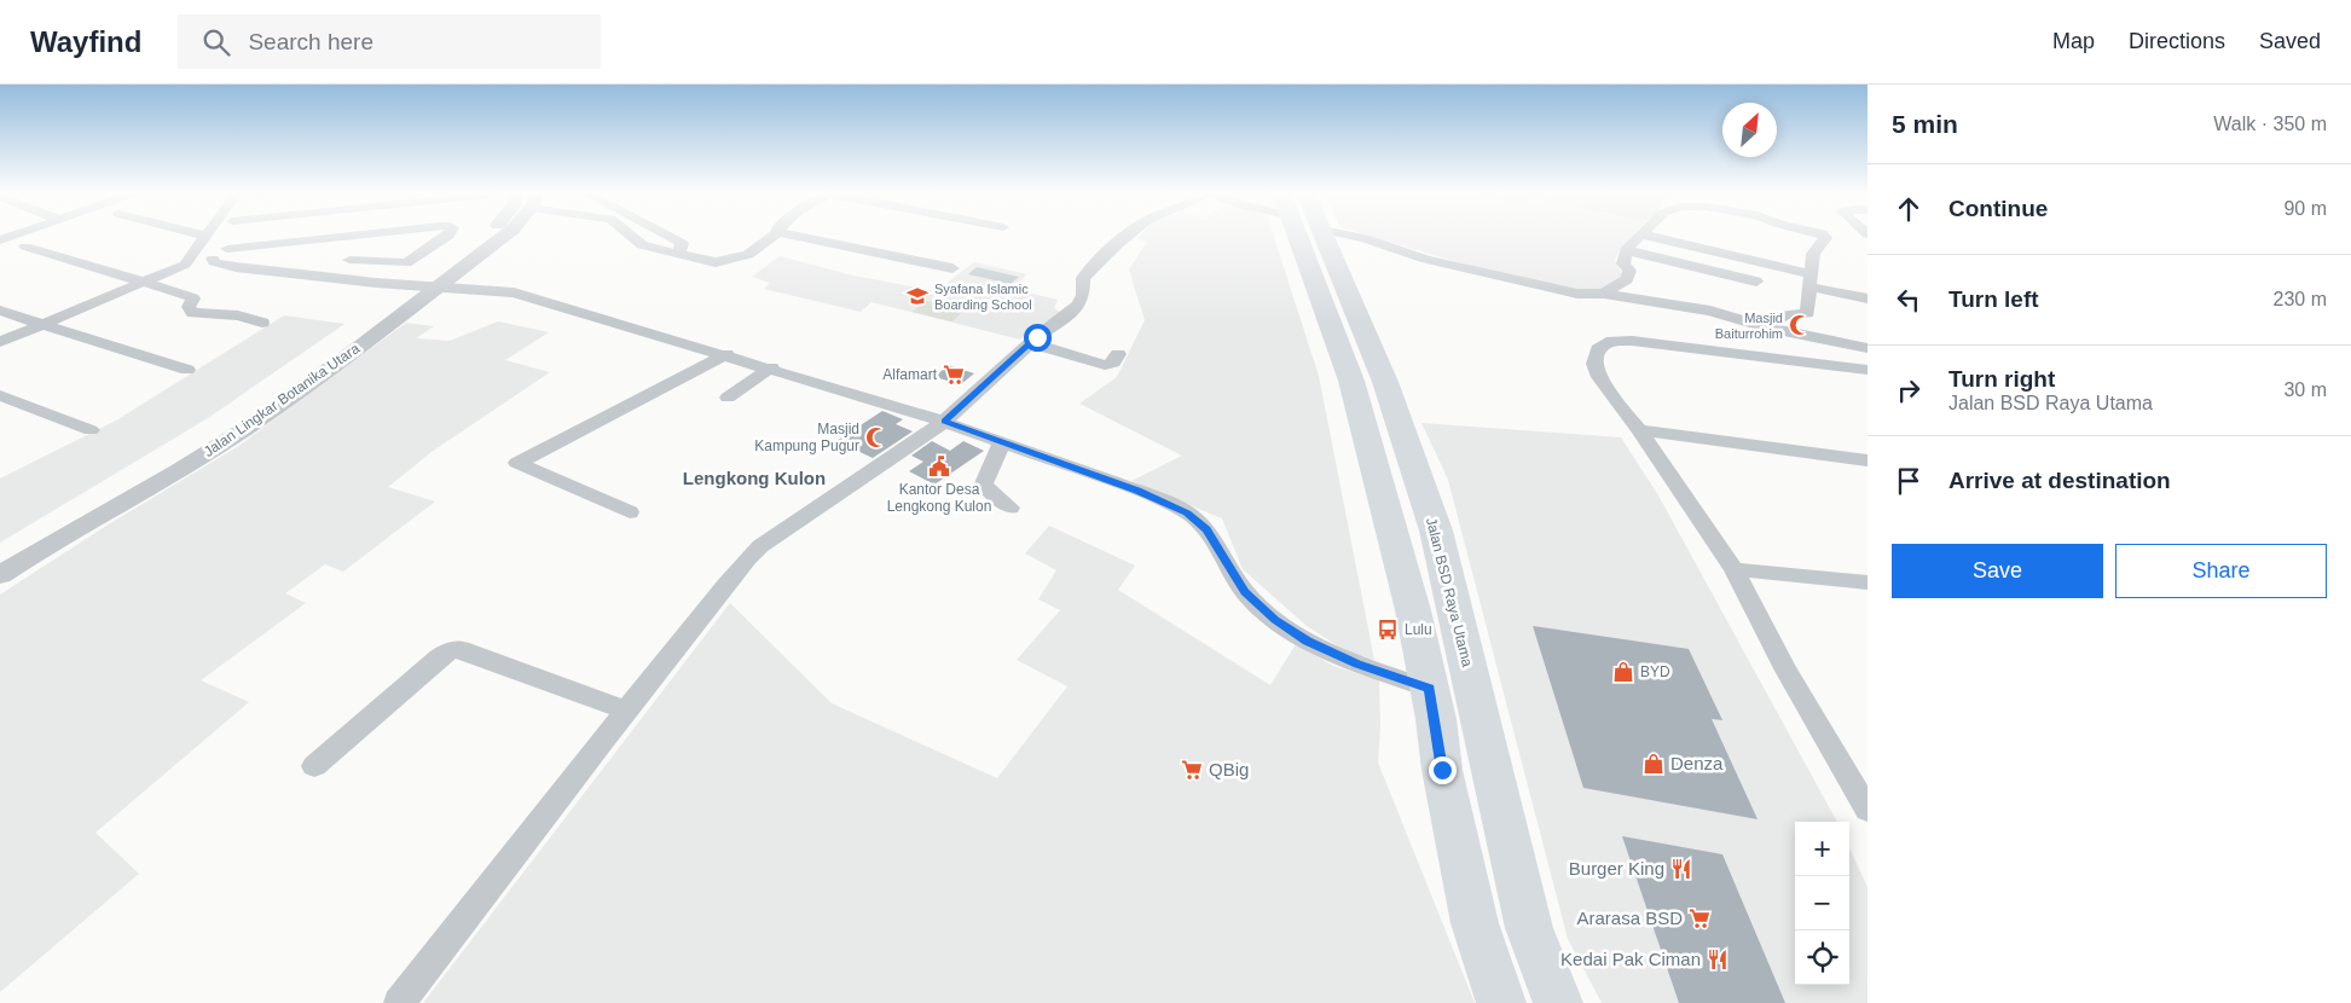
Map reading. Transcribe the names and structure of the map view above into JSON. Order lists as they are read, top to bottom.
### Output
{
  "streets": {
    "main road": ["Jalan BSD Raya Utama"],
    "street": ["Jalan Lingkar Botanika Utara"]
  },
  "districts": ["Lengkong Kulon"],
  "places": {
    "school or university": ["Syafana Islamic Boarding School"],
    "mosque": ["Masjid Baiturrohim", "Masjid Kampung Pugur"],
    "supermarket": ["Alfamart", "QBig", "Ararasa BSD"],
    "public building": ["Kantor Desa Lengkong Kulon"],
    "bus stop": ["Lulu"],
    "shop": ["BYD", "Denza"],
    "restaurant": ["Burger King", "Kedai Pak Ciman"]
  },
  "north": "top right",
  "page": {
    "header": "Wayfind",
    "search": "Search here",
    "nav": ["Map", "Directions", "Saved"],
    "heading": ["5 min", "Walk · 350 m"],
    "list": [
      ["Continue", "90 m"],
      ["Turn left", "230 m"],
      ["Turn right", "Jalan BSD Raya Utama", "30 m"],
      "Arrive at destination"
    ],
    "buttons": ["Save", "Share"],
    "map_buttons": ["+", "−"]
  }
}
